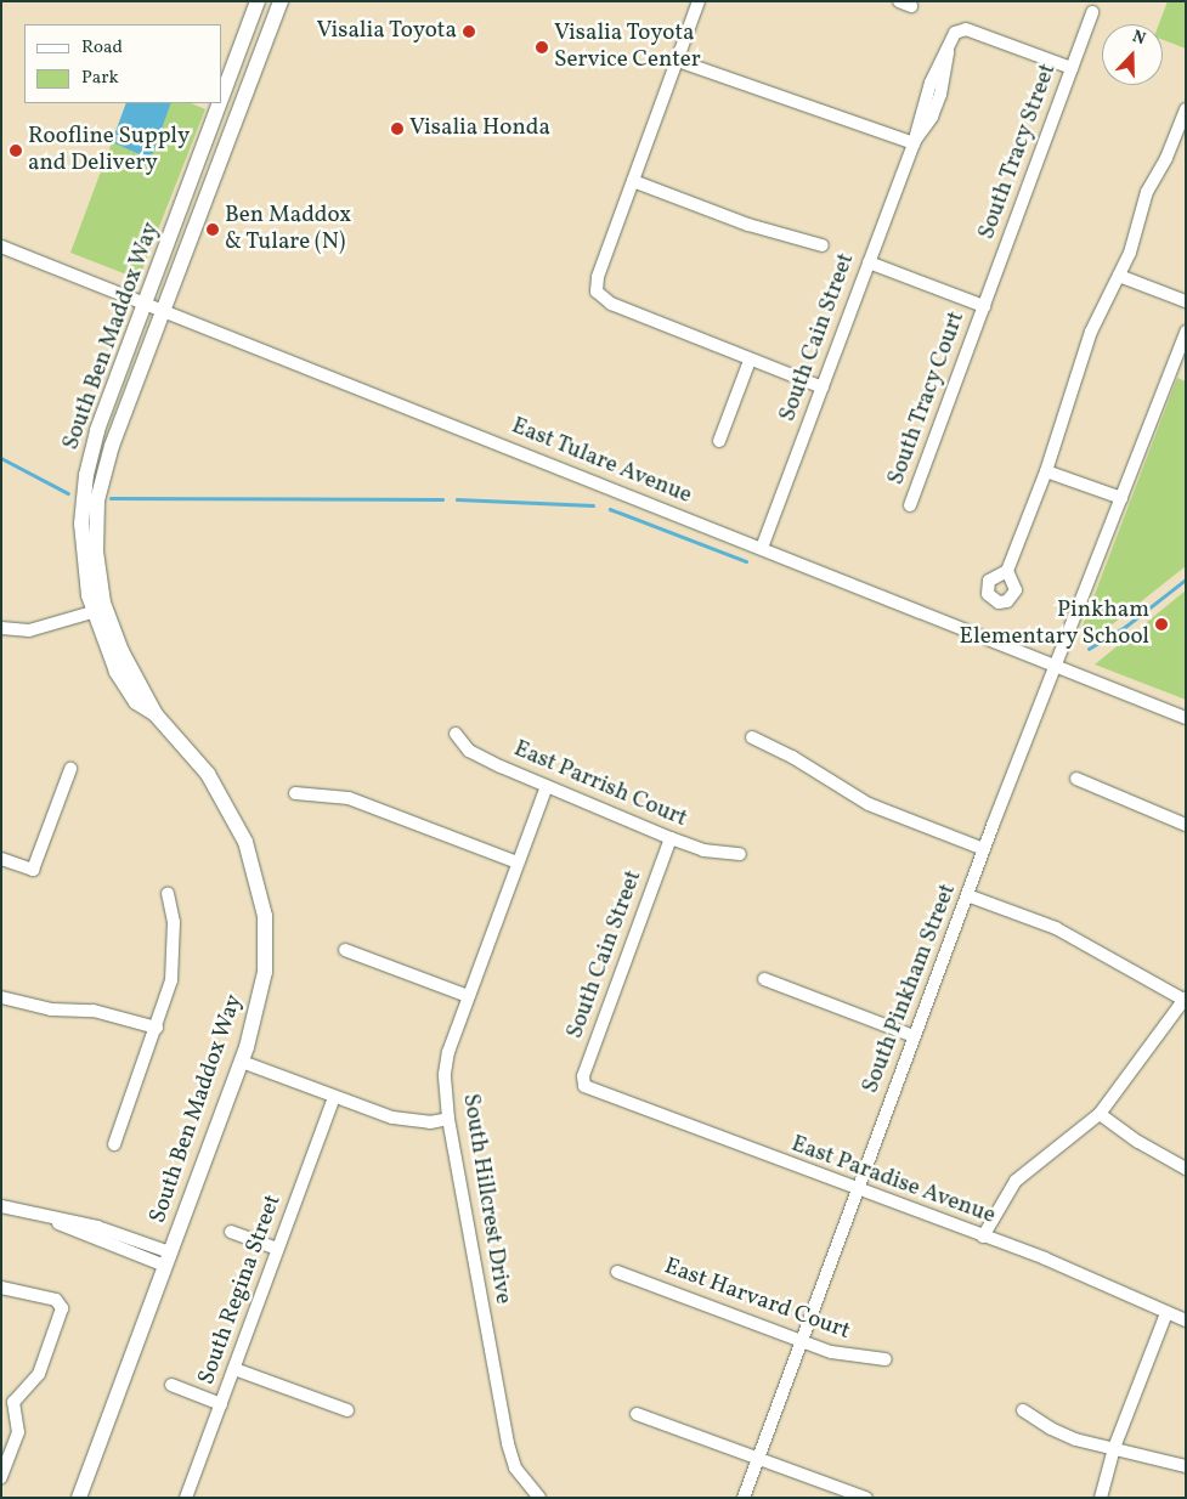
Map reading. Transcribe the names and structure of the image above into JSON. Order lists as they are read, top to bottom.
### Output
{
  "streets": {
    "main road": ["South Ben Maddox Way"],
    "street": [
      "South Tracy Street",
      "South Cain Street",
      "South Tracy Court",
      "East Tulare Avenue",
      "East Parrish Court",
      "South Pinkham Street",
      "East Paradise Avenue",
      "South Hillcrest Drive",
      "South Regina Street",
      "East Harvard Court"
    ]
  },
  "crossings": [
    ["South Tracy Street", "South Cain Street"],
    ["South Tracy Street", "South Tracy Court"],
    ["South Ben Maddox Way", "East Tulare Avenue"],
    ["South Cain Street", "East Tulare Avenue"],
    ["South Cain Street", "East Parrish Court"],
    ["South Cain Street", "East Paradise Avenue"],
    ["East Tulare Avenue", "South Pinkham Street"],
    ["East Parrish Court", "South Hillcrest Drive"],
    ["South Pinkham Street", "East Paradise Avenue"],
    ["South Pinkham Street", "East Harvard Court"]
  ],
  "places": [
    "Visalia Toyota",
    "Visalia Toyota Service Center",
    "Visalia Honda",
    "Roofline Supply and Delivery",
    "Ben Maddox & Tulare (N)",
    "Pinkham Elementary School"
  ],
  "legend": ["Road", "Park"],
  "north": "top"
}
